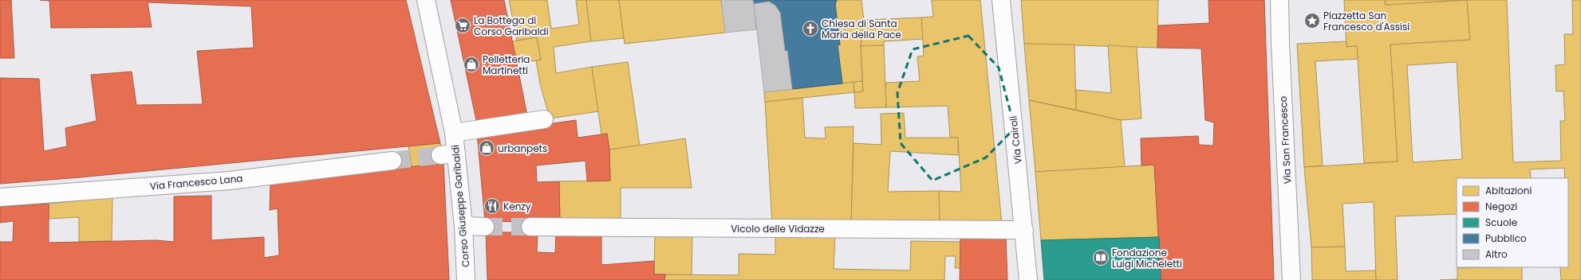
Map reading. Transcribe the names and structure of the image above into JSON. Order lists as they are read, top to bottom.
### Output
{
  "streets": {
    "street": [
      "Via Cairoli",
      "Via San Francesco",
      "Via Francesco Lana",
      "Corso Giuseppe Garibaldi",
      "Vicolo delle Vidazze"
    ]
  },
  "crossings": [
    ["Via Cairoli", "Vicolo delle Vidazze"]
  ],
  "places": {
    "place": ["Piazzetta San Francesco d'Assisi"],
    "supermarket": ["La Bottega di Corso Garibaldi"],
    "church": ["Chiesa di Santa Maria della Pace"],
    "shop": ["Pelletteria Martinetti", "urbanpets"],
    "restaurant": ["Kenzy"],
    "library": ["Fondazione Luigi Micheletti"]
  },
  "legend": [
    "Abitazioni",
    "Negozi",
    "Scuole",
    "Pubblico",
    "Altro"
  ]
}
